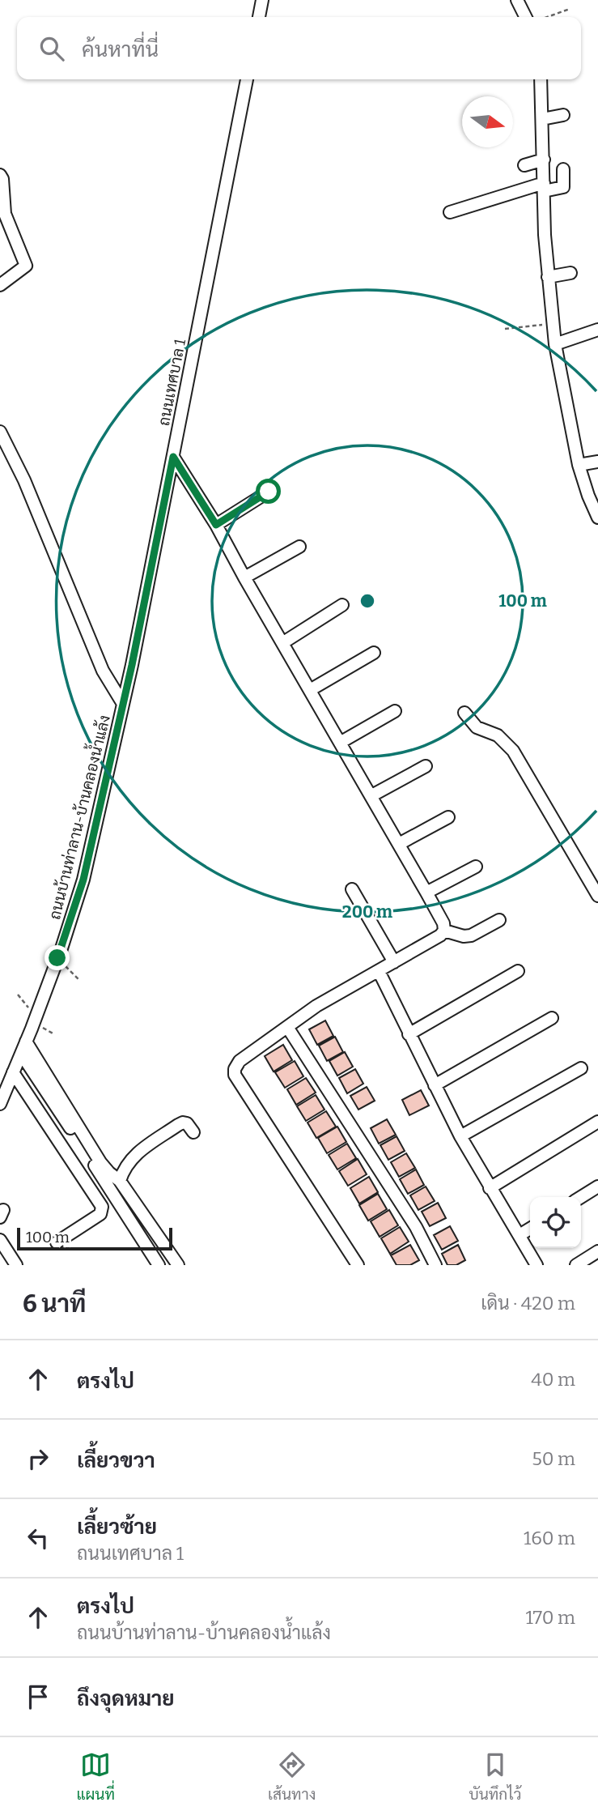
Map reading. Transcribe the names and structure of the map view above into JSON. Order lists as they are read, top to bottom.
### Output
{
  "streets": {
    "street": ["ถนนเทศบาล 1", "ถนนบ้านท่าลาน-บ้านคลองน้ำแล้ง"]
  },
  "crossings": [
    ["ถนนเทศบาล 1", "ถนนบ้านท่าลาน-บ้านคลองน้ำแล้ง"]
  ],
  "scale_bar": "100 m",
  "north": "right",
  "page": {
    "search": "ค้นหาที่นี่",
    "scale": "100 m",
    "heading": ["6 นาที", "เดิน · 420 m"],
    "list": [
      ["ตรงไป", "40 m"],
      ["เลี้ยวขวา", "50 m"],
      ["เลี้ยวซ้าย", "ถนนเทศบาล 1", "160 m"],
      ["ตรงไป", "ถนนบ้านท่าลาน-บ้านคลองน้ำแล้ง", "170 m"],
      "ถึงจุดหมาย"
    ],
    "nav": ["แผนที่", "เส้นทาง", "บันทึกไว้"]
  },
  "rings": ["100 m", "200 m"]
}
